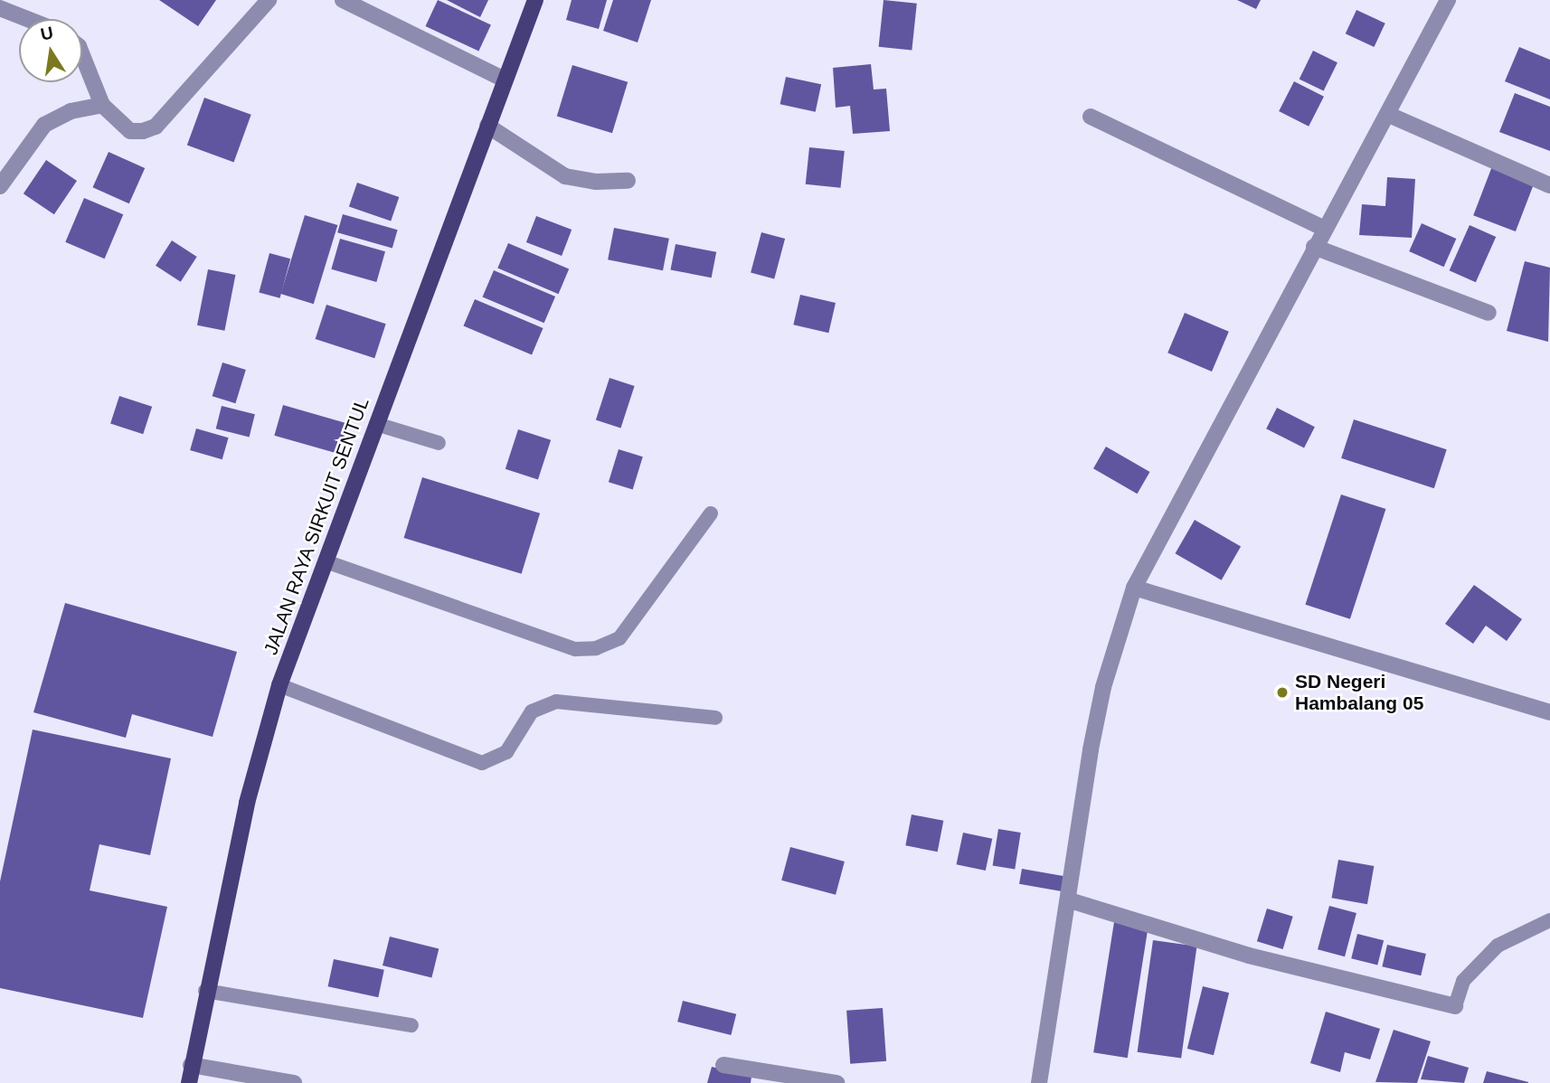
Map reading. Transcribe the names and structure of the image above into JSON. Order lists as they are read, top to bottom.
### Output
{
  "streets": {
    "main road": ["JALAN RAYA SIRKUIT SENTUL"]
  },
  "places": ["SD Negeri Hambalang 05"],
  "north": "top"
}
